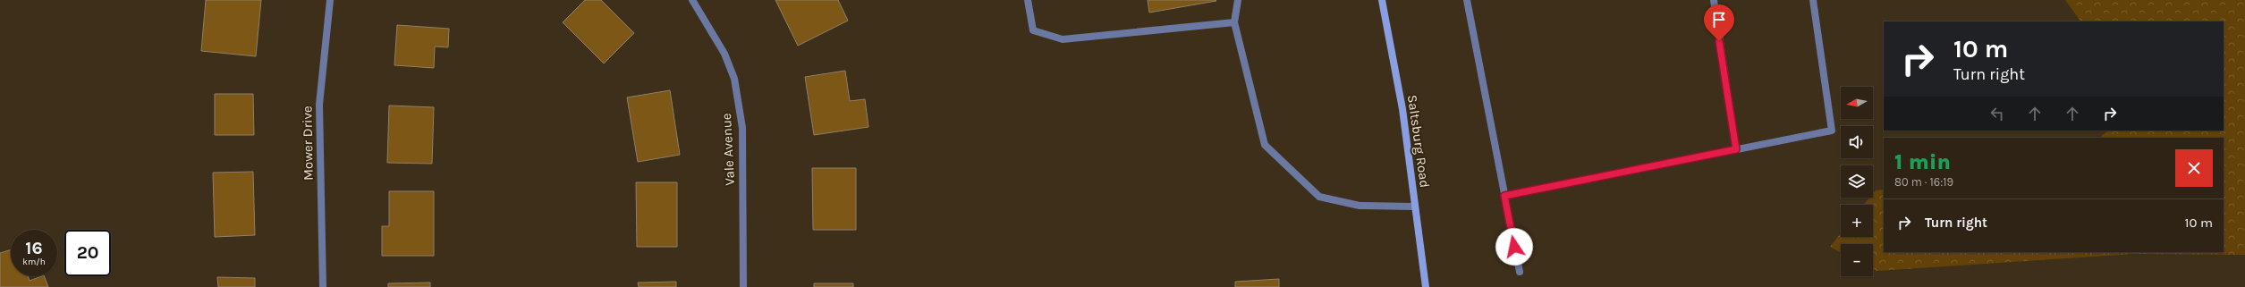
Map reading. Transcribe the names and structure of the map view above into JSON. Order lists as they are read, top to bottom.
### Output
{
  "streets": {
    "main road": ["Saltsburg Road"],
    "street": ["Mower Drive", "Vale Avenue"]
  },
  "north": "left",
  "page": {
    "turn": ["10 m", "Turn right"],
    "map_buttons": ["+", "−"],
    "heading": ["1 min", "80 m · 16:19"],
    "list": [
      {
        "name": "Turn right",
        "value": "10 m"
      }
    ],
    "speed": "16 km/h",
    "limit": "20"
  }
}
